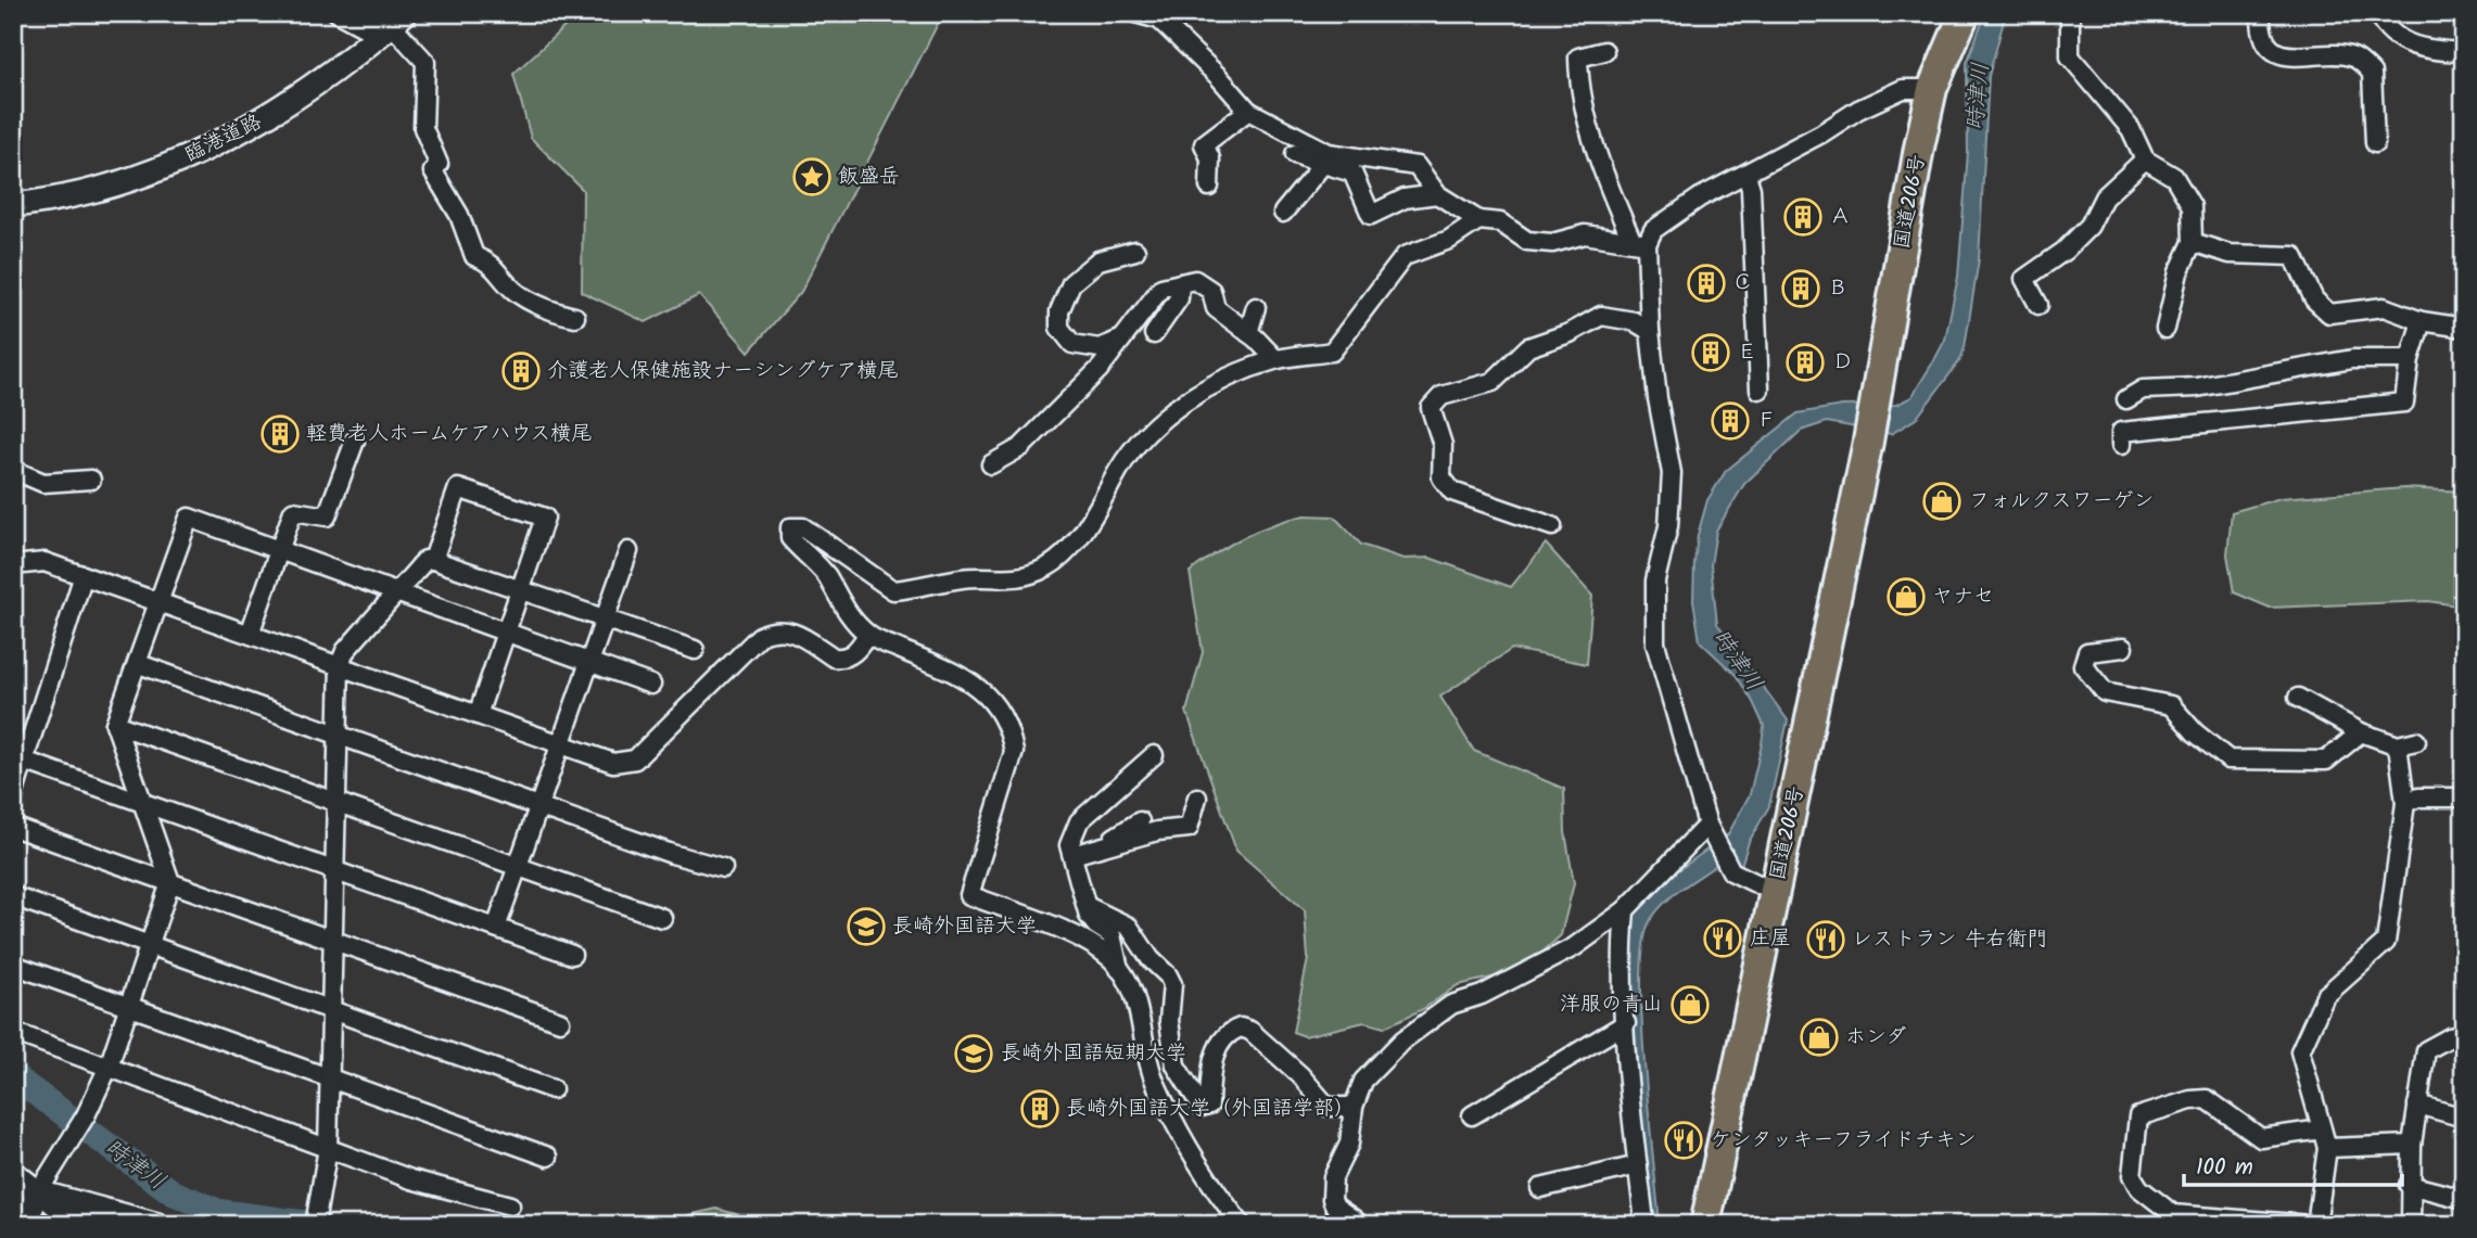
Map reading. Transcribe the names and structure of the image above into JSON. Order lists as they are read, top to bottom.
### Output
{
  "streets": {
    "highway": ["国道206号"],
    "street": ["臨港道路"]
  },
  "water": ["時津川"],
  "places": {
    "place": ["飯盛岳"],
    "building": [
      "Ａ",
      "Ｃ",
      "Ｂ",
      "Ｅ",
      "Ｄ",
      "介護老人保健施設ナーシングケア横尾",
      "Ｆ",
      "軽費老人ホームケアハウス横尾",
      "長崎外国語大学（外国語学部）"
    ],
    "shop": [
      "フォルクスワーゲン",
      "ヤナセ",
      "洋服の青山",
      "ホンダ"
    ],
    "school or university": ["長崎外国語大学", "長崎外国語短期大学"],
    "restaurant": ["庄屋", "レストラン 牛右衛門", "ケンタッキーフライドチキン"]
  },
  "scale_bar": "100 m"
}
